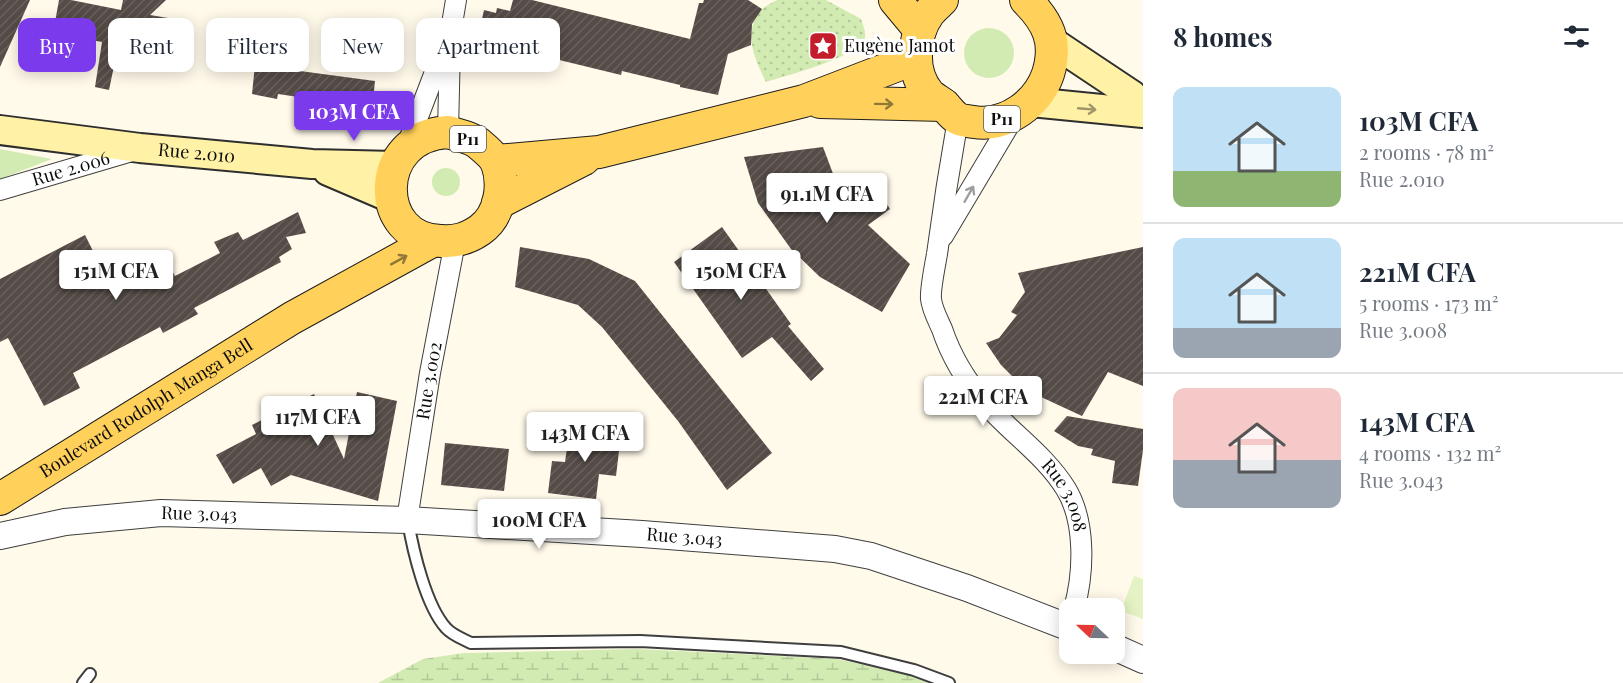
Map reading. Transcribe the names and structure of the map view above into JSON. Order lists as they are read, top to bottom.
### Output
{
  "streets": {
    "main road": ["P11", "Rue 2.010", "Boulevard Rodolph Manga Bell"],
    "street": [
      "Rue 2.006",
      "Rue 3.002",
      "Rue 3.008",
      "Rue 3.043"
    ]
  },
  "crossings": [
    ["P11", "Rue 2.010"],
    ["P11", "Rue 3.002"],
    ["P11", "Boulevard Rodolph Manga Bell"],
    ["P11", "Rue 3.008"],
    ["Rue 2.010", "Rue 2.006"],
    ["Rue 2.010", "Rue 3.002"],
    ["Rue 3.002", "Rue 3.043"]
  ],
  "places": {
    "place": ["Eugène Jamot"]
  },
  "north": "left",
  "page": {
    "heading": "8 homes",
    "chip": [
      "Buy",
      "Rent",
      "Filters",
      "New",
      "Apartment"
    ],
    "list": [
      {
        "name": "103M CFA",
        "note": "2 rooms · 78 m² · Rue 2.010"
      },
      {
        "name": "221M CFA",
        "note": "5 rooms · 173 m² · Rue 3.008"
      },
      {
        "name": "143M CFA",
        "note": "4 rooms · 132 m² · Rue 3.043"
      }
    ],
    "price": [
      "103M CFA",
      "91.1M CFA",
      "151M CFA",
      "150M CFA",
      "221M CFA",
      "117M CFA",
      "143M CFA",
      "100M CFA"
    ]
  }
}
